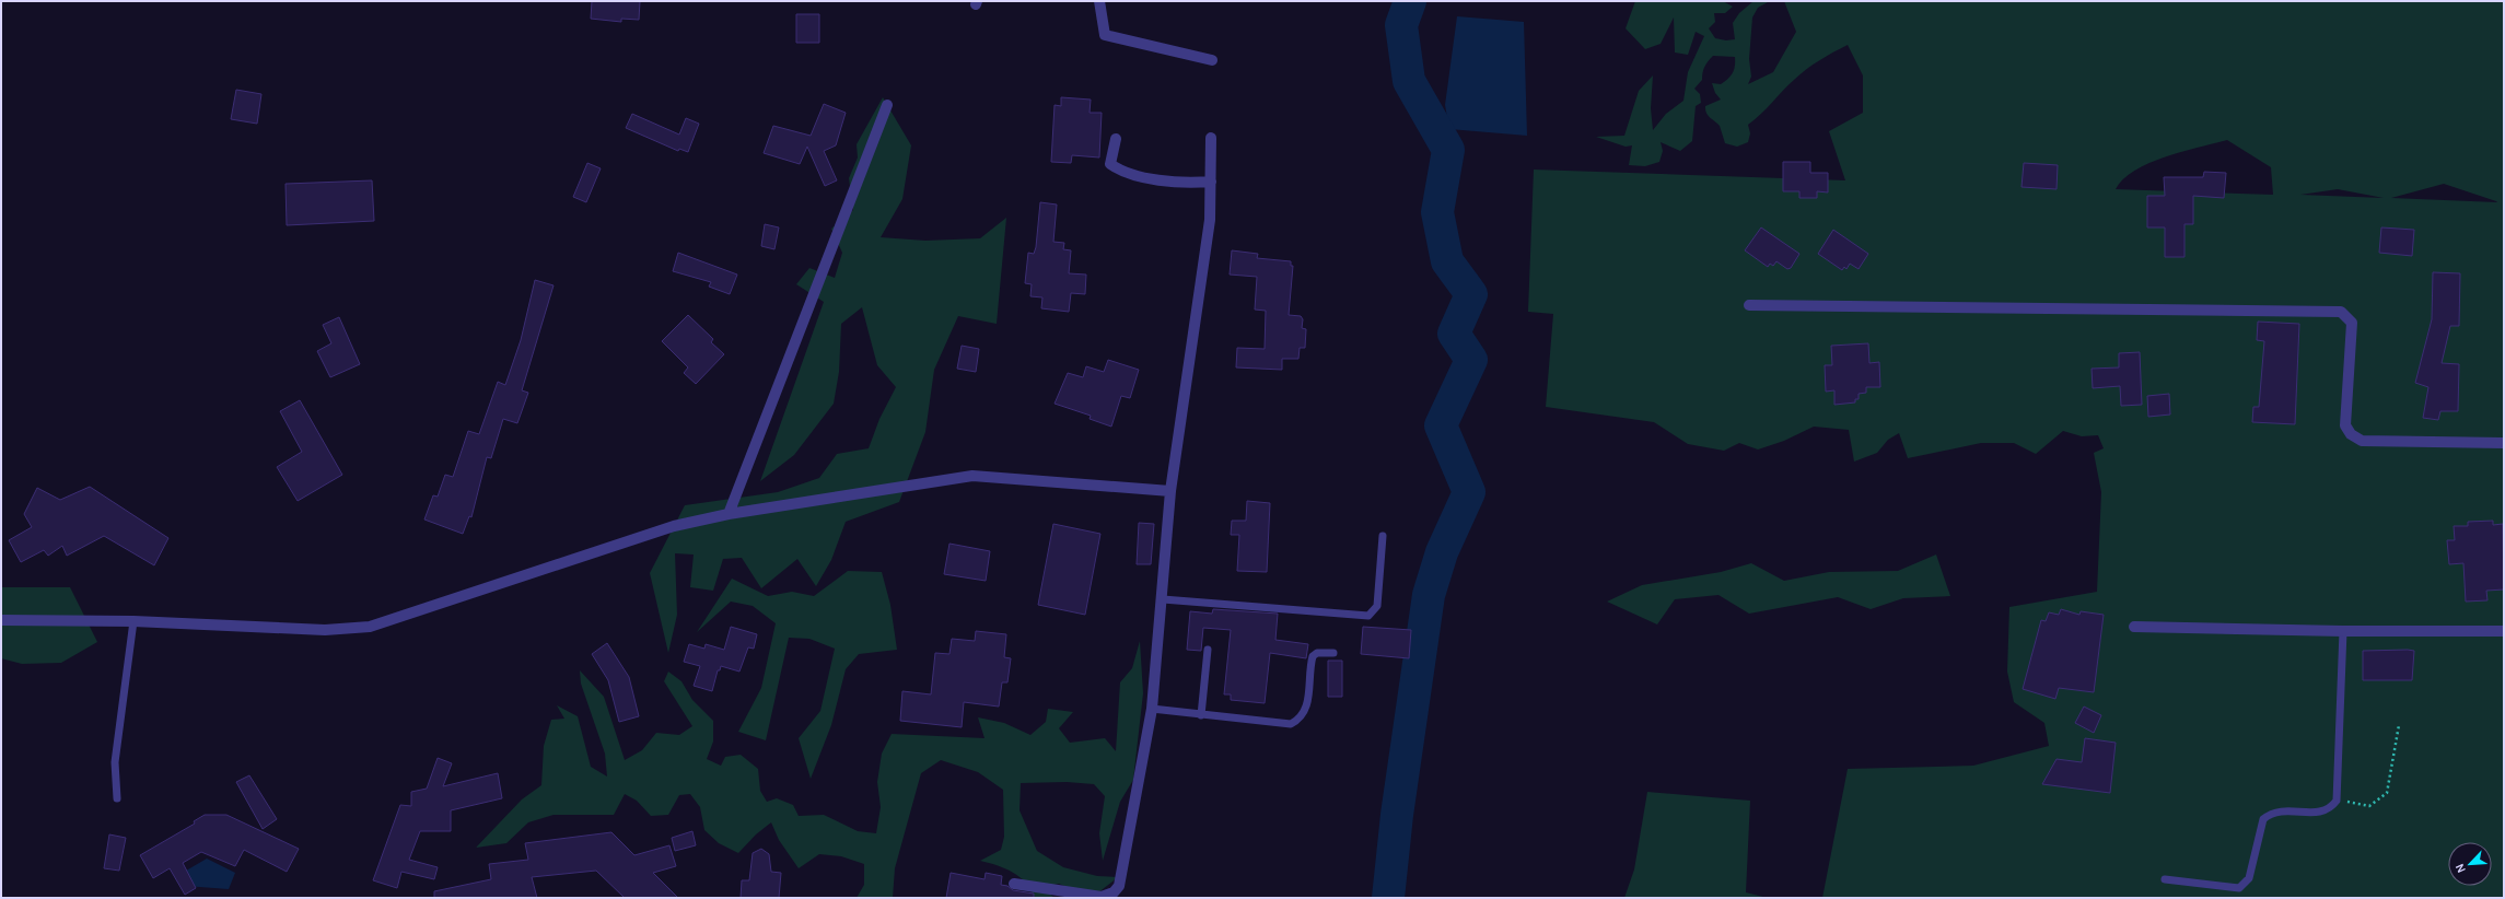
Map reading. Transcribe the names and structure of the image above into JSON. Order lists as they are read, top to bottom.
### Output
{
  "north": "bottom left"
}
